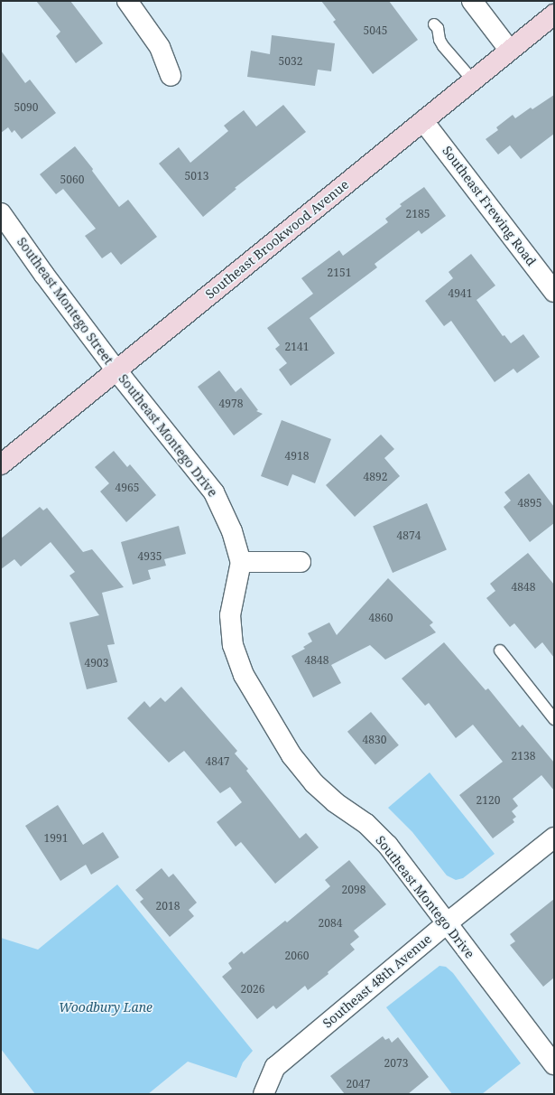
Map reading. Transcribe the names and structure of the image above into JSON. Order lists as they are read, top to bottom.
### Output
{
  "streets": {
    "main road": ["Southeast Brookwood Avenue"],
    "street": [
      "Southeast Frewing Road",
      "Southeast Montego Street",
      "Southeast Montego Drive",
      "Southeast 48th Avenue"
    ]
  },
  "crossings": [
    ["Southeast Frewing Road", "Southeast Brookwood Avenue"],
    ["Southeast Brookwood Avenue", "Southeast Montego Street"],
    ["Southeast Brookwood Avenue", "Southeast Montego Drive"],
    ["Southeast Montego Street", "Southeast Montego Drive"],
    ["Southeast Montego Drive", "Southeast 48th Avenue"]
  ],
  "parks": ["Woodbury Lane"],
  "house_numbers": [
    "5045",
    "5032",
    "5090",
    "5013",
    "5060",
    "2185",
    "2151",
    "4941",
    "2141",
    "4978",
    "4918",
    "4892",
    "4965",
    "4895",
    "4874",
    "4935",
    "4848",
    "4860",
    "4848",
    "4903",
    "4830",
    "2138",
    "4847",
    "2120",
    "1991",
    "2098",
    "2018",
    "2084",
    "2060",
    "2026",
    "2073",
    "2047"
  ]
}
